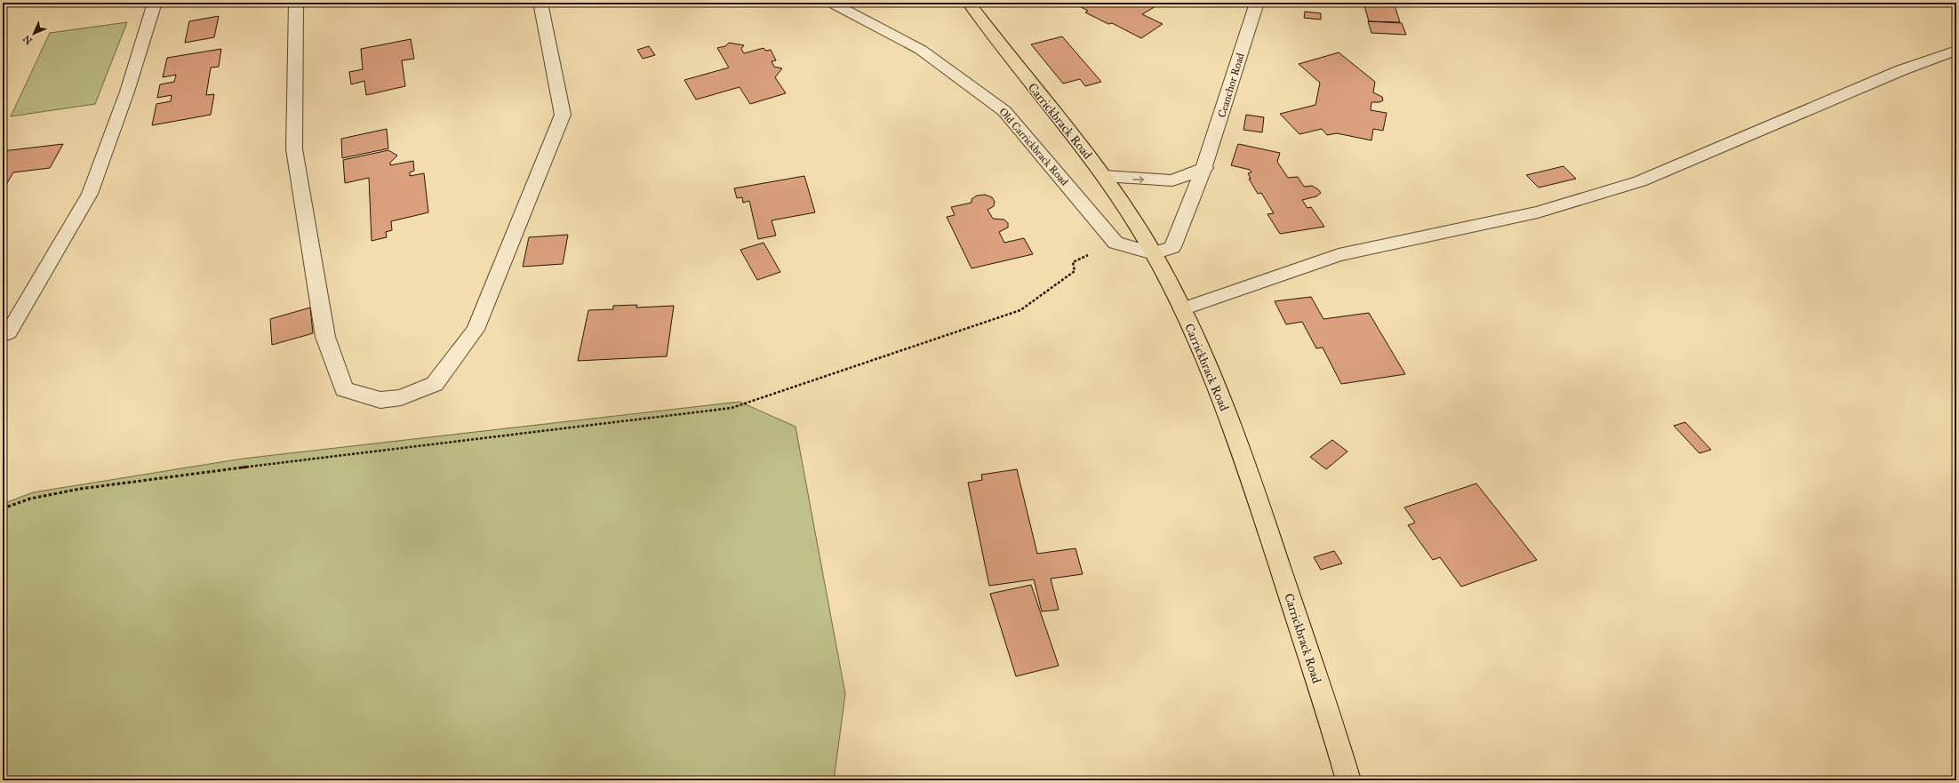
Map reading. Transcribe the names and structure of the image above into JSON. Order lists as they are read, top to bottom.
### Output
{
  "streets": {
    "main road": ["Carrickbrack Road"],
    "street": ["Ceanchor Road", "Old Carrickbrack Road"]
  },
  "crossings": [
    ["Ceanchor Road", "Carrickbrack Road"],
    ["Ceanchor Road", "Old Carrickbrack Road"],
    ["Carrickbrack Road", "Old Carrickbrack Road"]
  ],
  "north": "bottom left"
}
